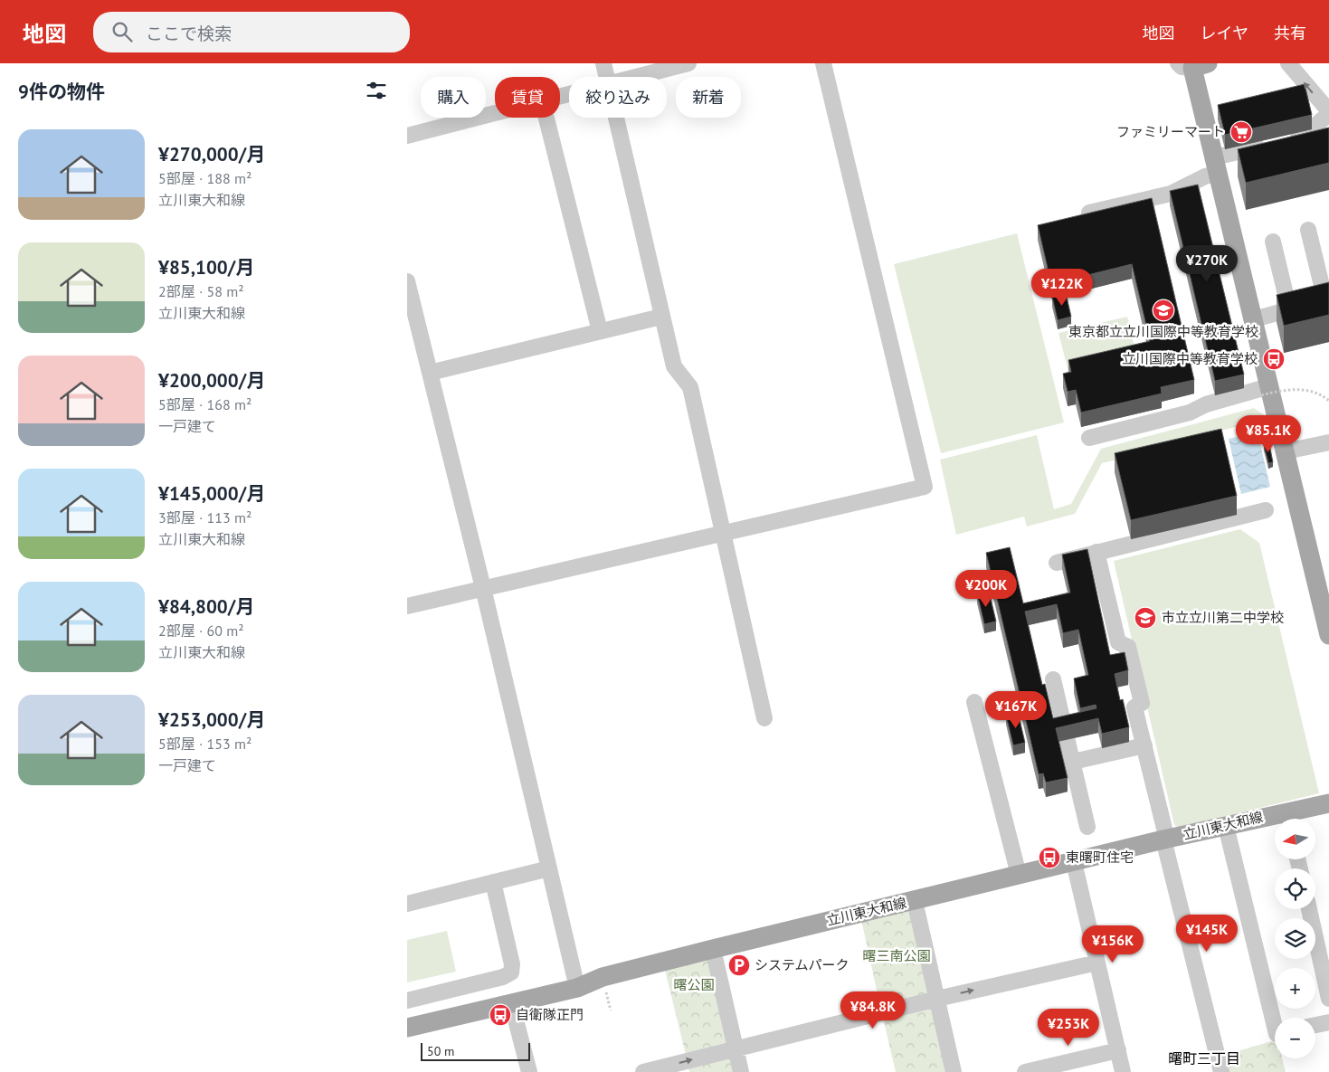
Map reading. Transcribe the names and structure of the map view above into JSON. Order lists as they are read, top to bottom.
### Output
{
  "streets": {
    "main road": ["立川東大和線"]
  },
  "districts": ["曙町三丁目"],
  "parks": ["曙三南公園", "曙公園"],
  "places": {
    "supermarket": ["ファミリーマート"],
    "school or university": ["東京都立立川国際中等教育学校", "市立立川第二中学校"],
    "bus stop": ["立川国際中等教育学校", "東曙町住宅", "自衛隊正門"],
    "parking": ["システムパーク"]
  },
  "scale_bar": "50 m",
  "north": "left",
  "page": {
    "header": "地図",
    "search": "ここで検索",
    "nav": ["地図", "レイヤ", "共有"],
    "heading": "9件の物件",
    "chip": [
      "購入",
      "賃貸",
      "絞り込み",
      "新着"
    ],
    "list": [
      {
        "name": "¥270,000/月",
        "note": "5部屋 · 188 m² · 立川東大和線"
      },
      {
        "name": "¥85,100/月",
        "note": "2部屋 · 58 m² · 立川東大和線"
      },
      {
        "name": "¥200,000/月",
        "note": "5部屋 · 168 m² · 一戸建て"
      },
      {
        "name": "¥145,000/月",
        "note": "3部屋 · 113 m² · 立川東大和線"
      },
      {
        "name": "¥84,800/月",
        "note": "2部屋 · 60 m² · 立川東大和線"
      },
      {
        "name": "¥253,000/月",
        "note": "5部屋 · 153 m² · 一戸建て"
      }
    ],
    "price": [
      "¥270K",
      "¥122K",
      "¥85.1K",
      "¥200K",
      "¥167K",
      "¥145K",
      "¥156K",
      "¥84.8K",
      "¥253K"
    ],
    "map_buttons": ["+", "−"],
    "scale": "50 m"
  }
}
